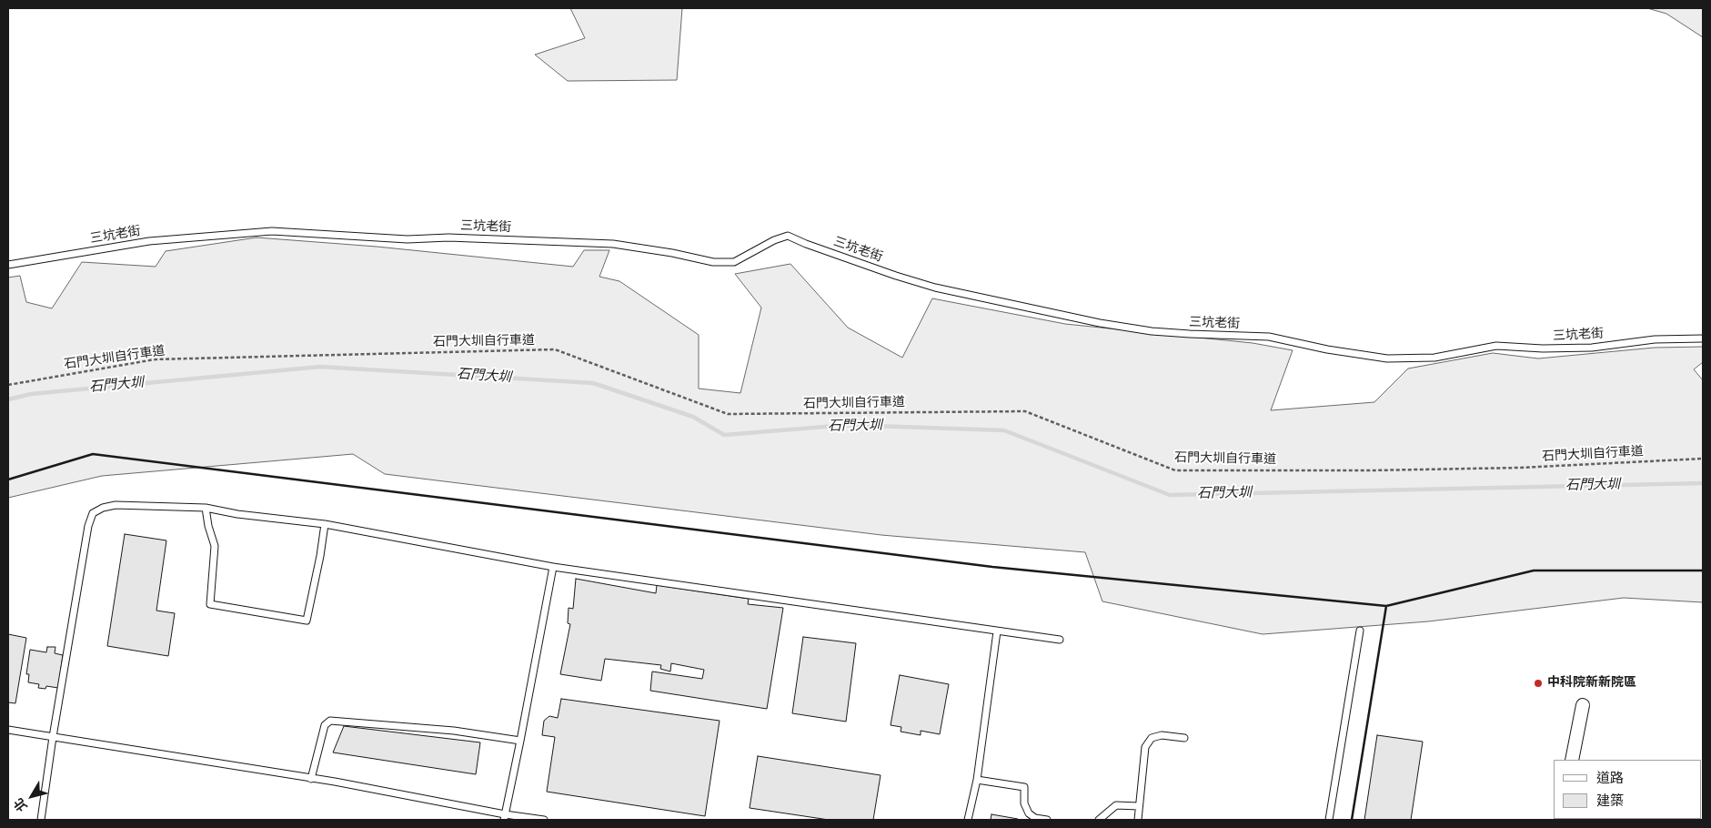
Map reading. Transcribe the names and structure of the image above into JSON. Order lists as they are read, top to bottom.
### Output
{
  "streets": {
    "lane": ["三坑老街"],
    "path": ["石門大圳自行車道"]
  },
  "water": ["石門大圳"],
  "places": ["中科院新新院區"],
  "legend": ["道路", "建築"],
  "north": "bottom left"
}
